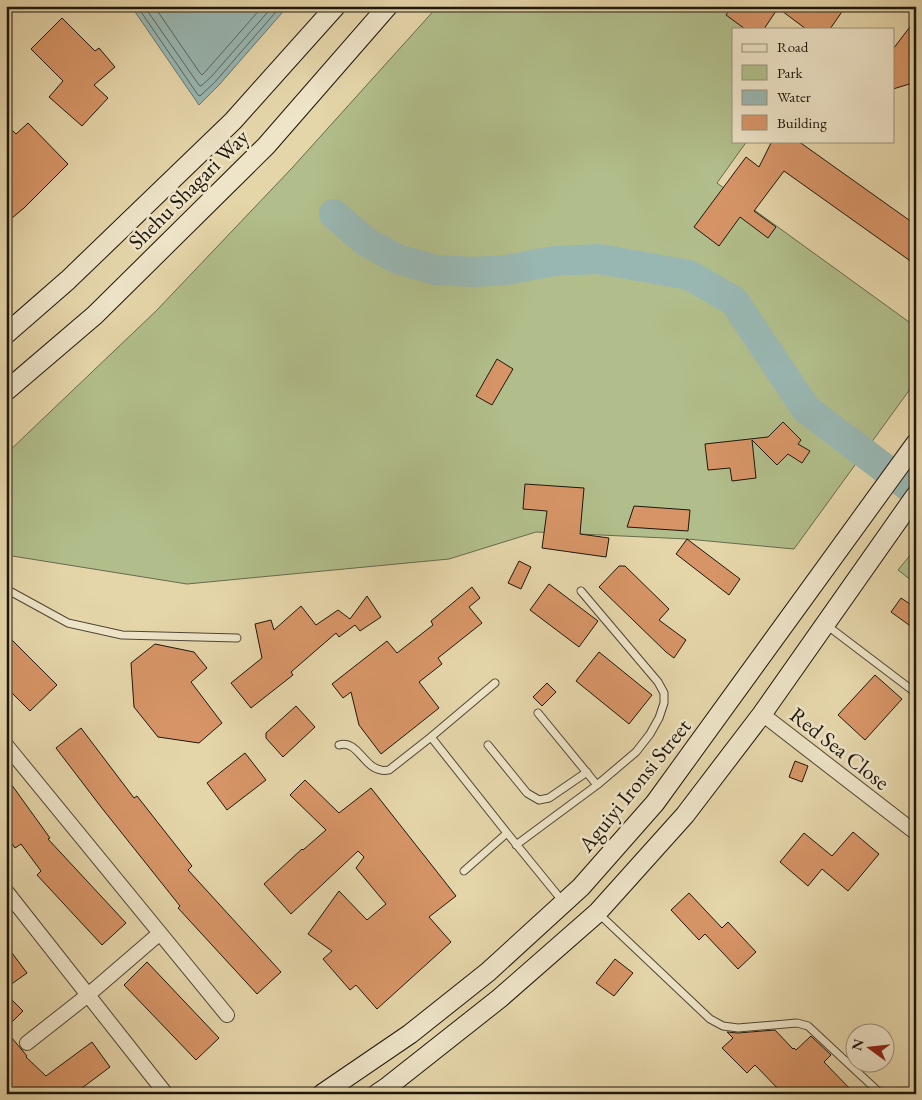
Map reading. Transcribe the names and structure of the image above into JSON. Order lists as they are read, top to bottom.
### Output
{
  "streets": {
    "main road": ["Shehu Shagari Way", "Aguiyi Ironsi Street"],
    "street": ["Red Sea Close"]
  },
  "legend": [
    "Road",
    "Park",
    "Water",
    "Building"
  ],
  "north": "left"
}
